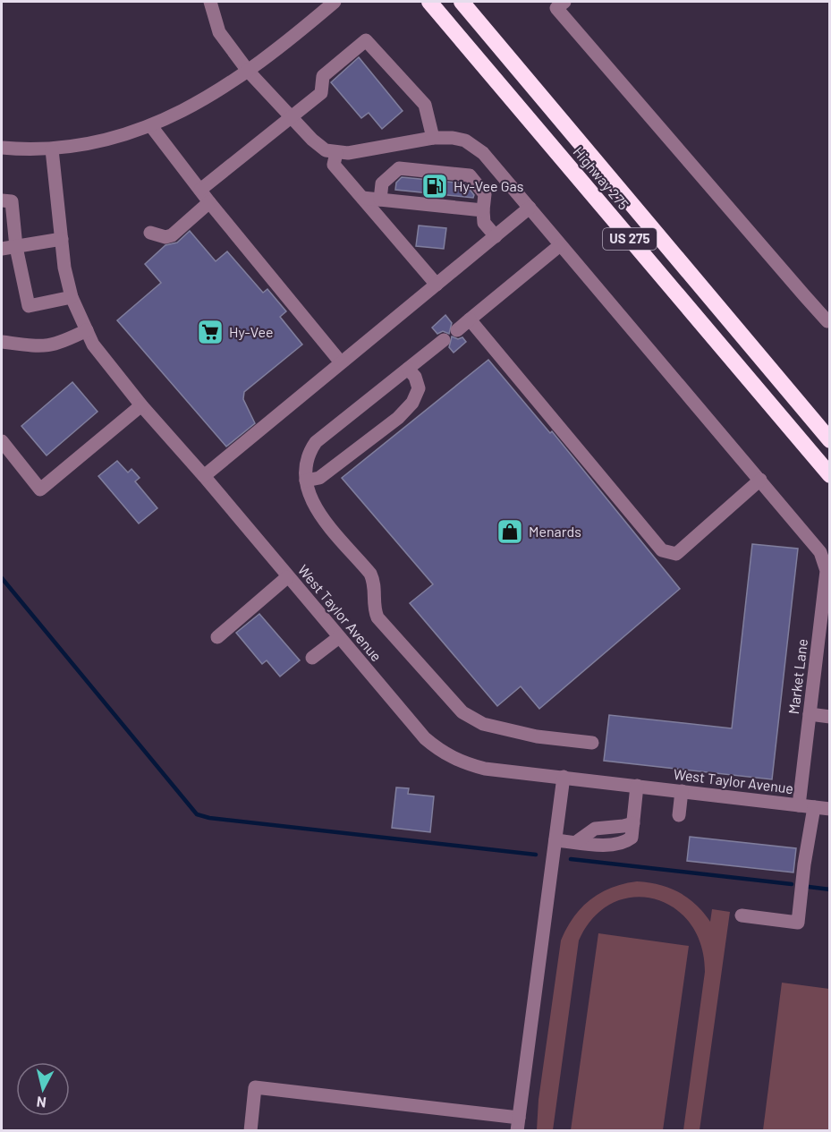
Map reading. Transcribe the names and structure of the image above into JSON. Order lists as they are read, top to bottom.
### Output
{
  "streets": {
    "highway": ["Highway 275", "US 275"],
    "street": ["West Taylor Avenue", "Market Lane"]
  },
  "crossings": [
    ["West Taylor Avenue", "Market Lane"]
  ],
  "places": {
    "fuel station": ["Hy-Vee Gas"],
    "supermarket": ["Hy-Vee"],
    "shop": ["Menards"]
  },
  "north": "bottom"
}
